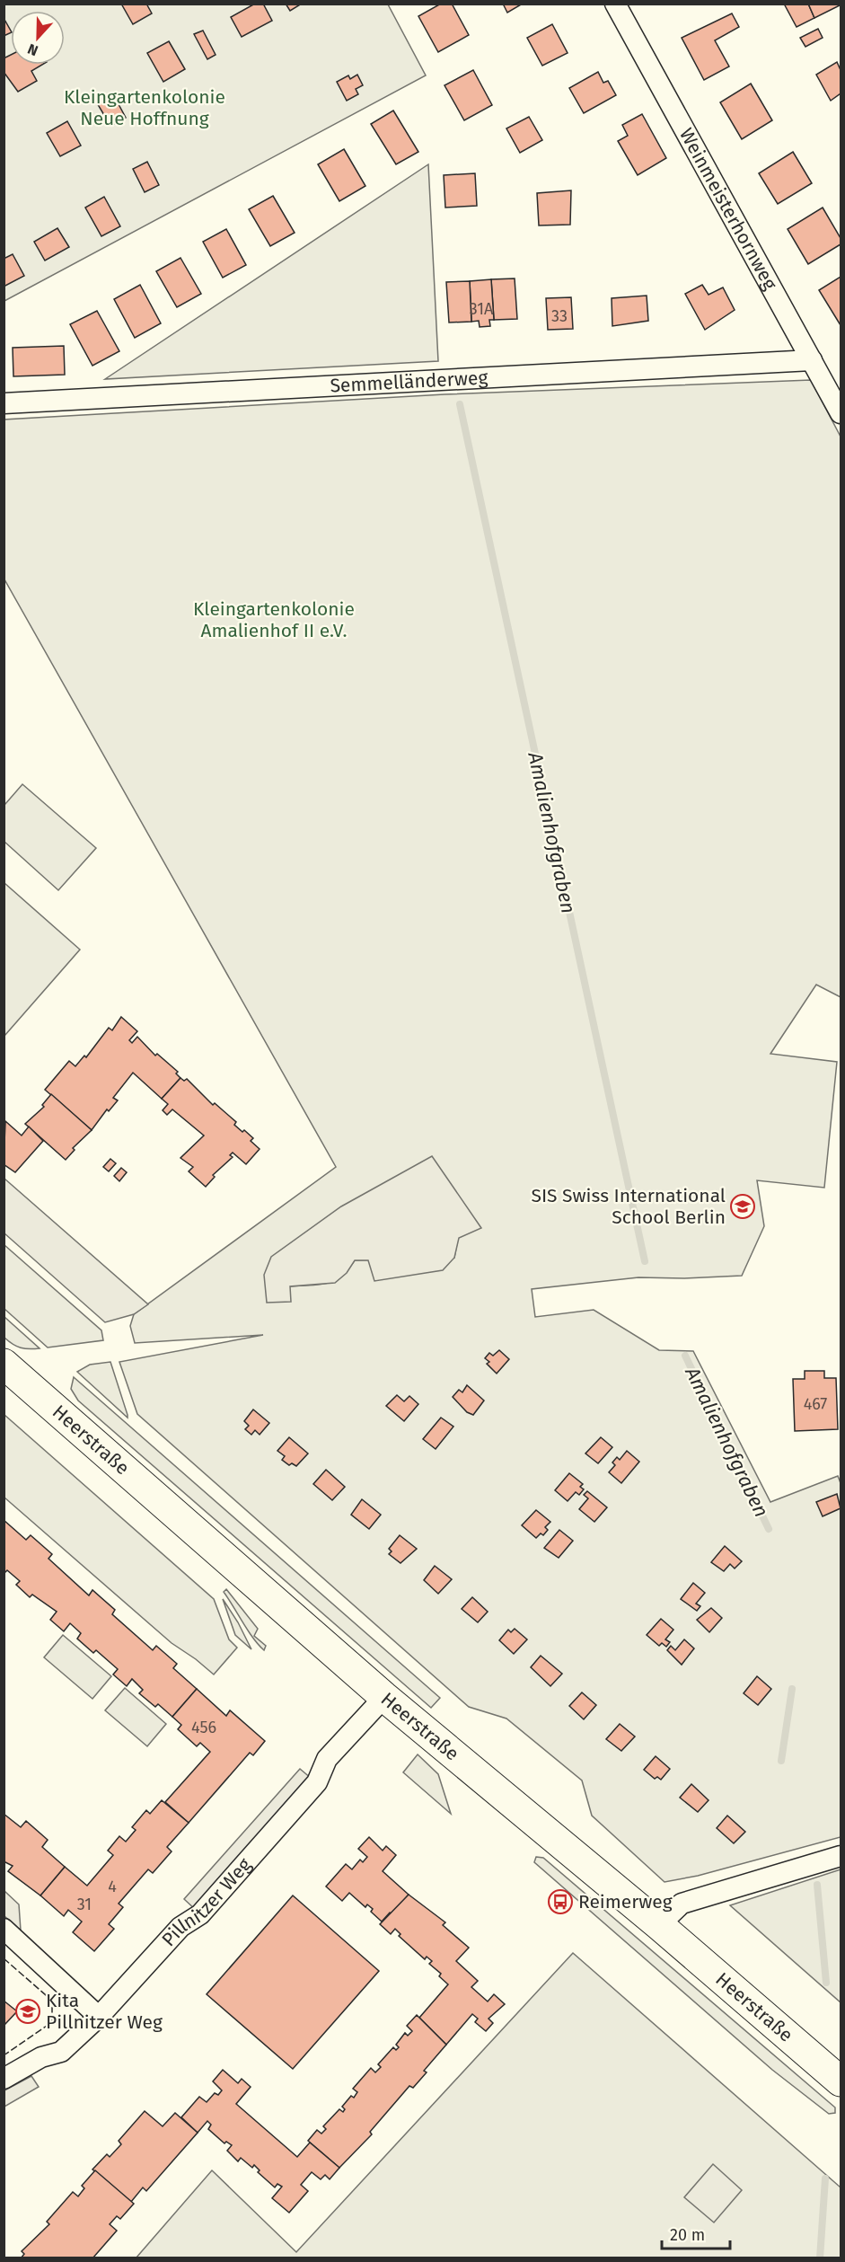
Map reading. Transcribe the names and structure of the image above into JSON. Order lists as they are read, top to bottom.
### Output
{
  "streets": {
    "main road": ["Heerstraße"],
    "street": ["Weinmeisterhornweg", "Semmelländerweg", "Pillnitzer Weg"]
  },
  "crossings": [
    ["Weinmeisterhornweg", "Semmelländerweg"],
    ["Heerstraße", "Pillnitzer Weg"]
  ],
  "water": ["Amalienhofgraben"],
  "parks": ["Kleingartenkolonie Neue Hoffnung", "Kleingartenkolonie Amalienhof II e.V."],
  "places": {
    "school or university": ["SIS Swiss International School Berlin", "Kita Pillnitzer Weg"],
    "bus stop": ["Reimerweg"]
  },
  "house_numbers": [
    "31A",
    "33",
    "467",
    "456",
    "4",
    "31"
  ],
  "scale_bar": "20 m",
  "north": "bottom"
}
